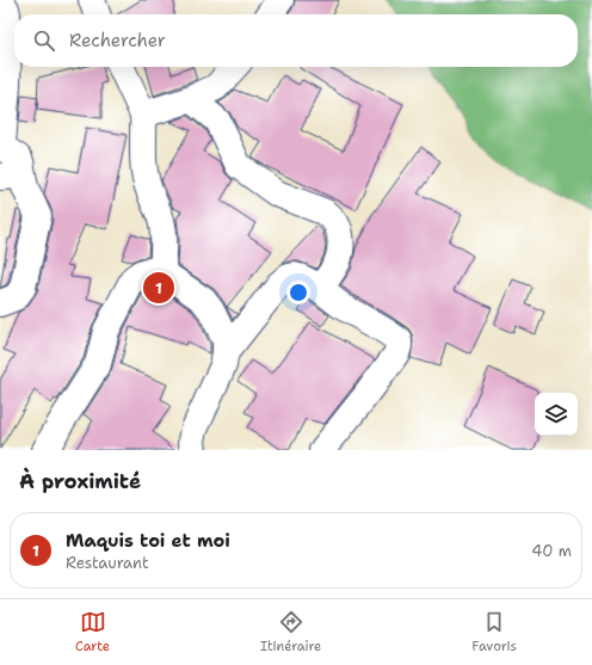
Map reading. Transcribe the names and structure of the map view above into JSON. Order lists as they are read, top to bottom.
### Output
{
  "page": {
    "search": "Rechercher",
    "pins": "1",
    "heading": "À proximité",
    "list": [
      {
        "mark": "1",
        "name": "Maquis toi et moi",
        "note": "Restaurant",
        "value": "40 m"
      }
    ],
    "nav": ["Carte", "Itinéraire", "Favoris"]
  }
}
